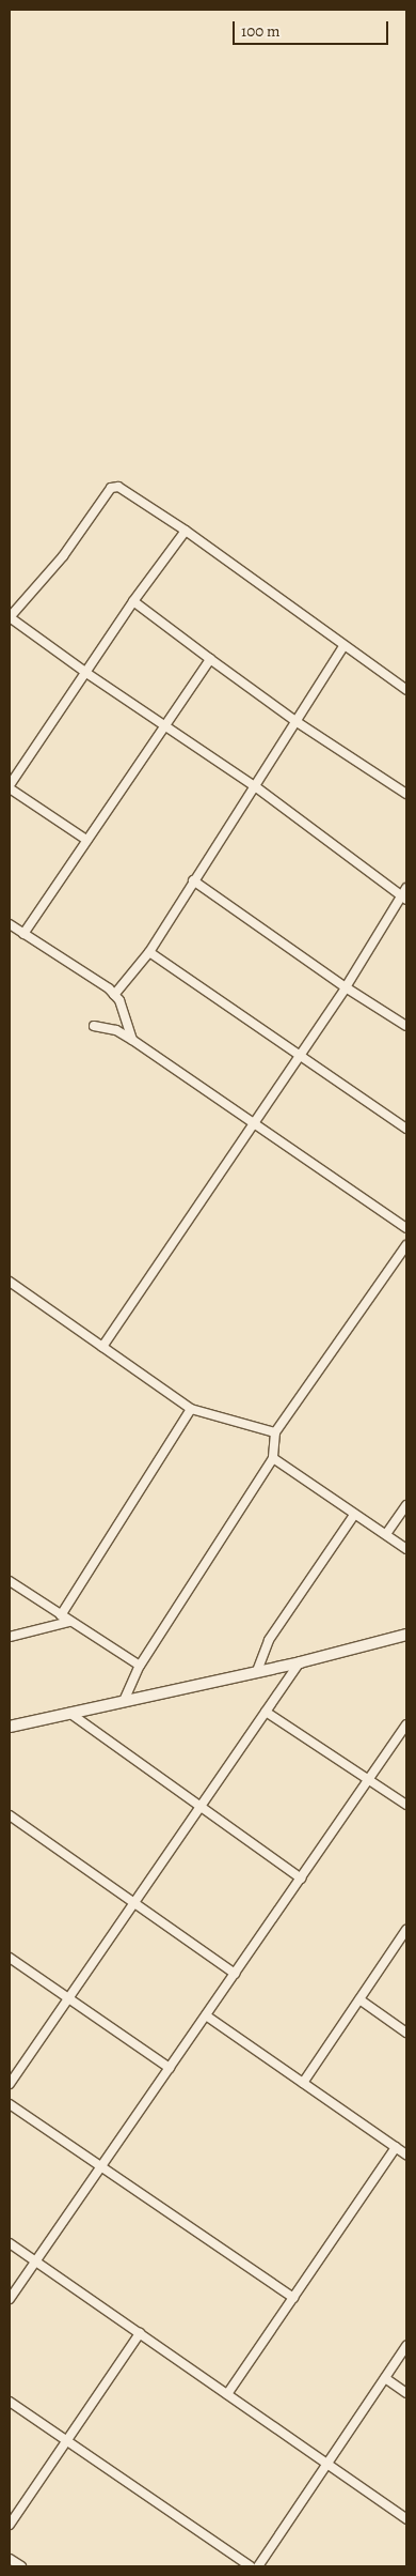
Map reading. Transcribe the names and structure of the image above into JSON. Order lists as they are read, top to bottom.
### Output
{
  "scale_bar": "100 m"
}
